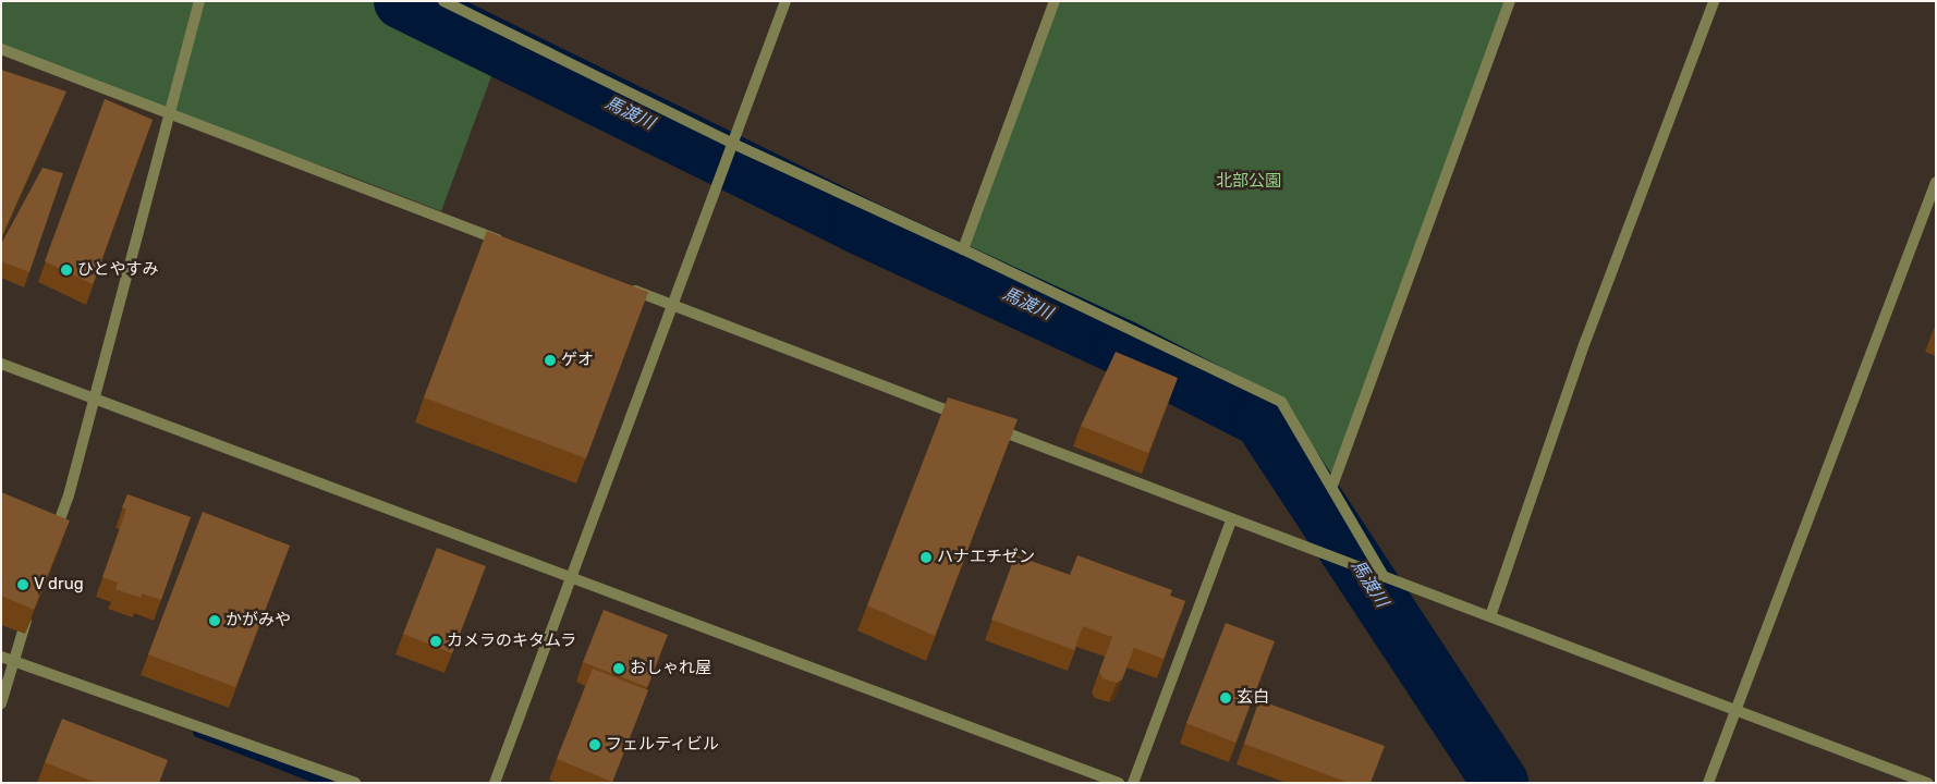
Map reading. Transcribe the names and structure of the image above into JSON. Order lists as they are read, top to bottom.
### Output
{
  "water": ["馬渡川"],
  "parks": ["北部公園"],
  "places": [
    "ひとやすみ",
    "ゲオ",
    "ハナエチゼン",
    "V drug",
    "かがみや",
    "カメラのキタムラ",
    "おしゃれ屋",
    "玄白",
    "フェルティビル"
  ]
}
